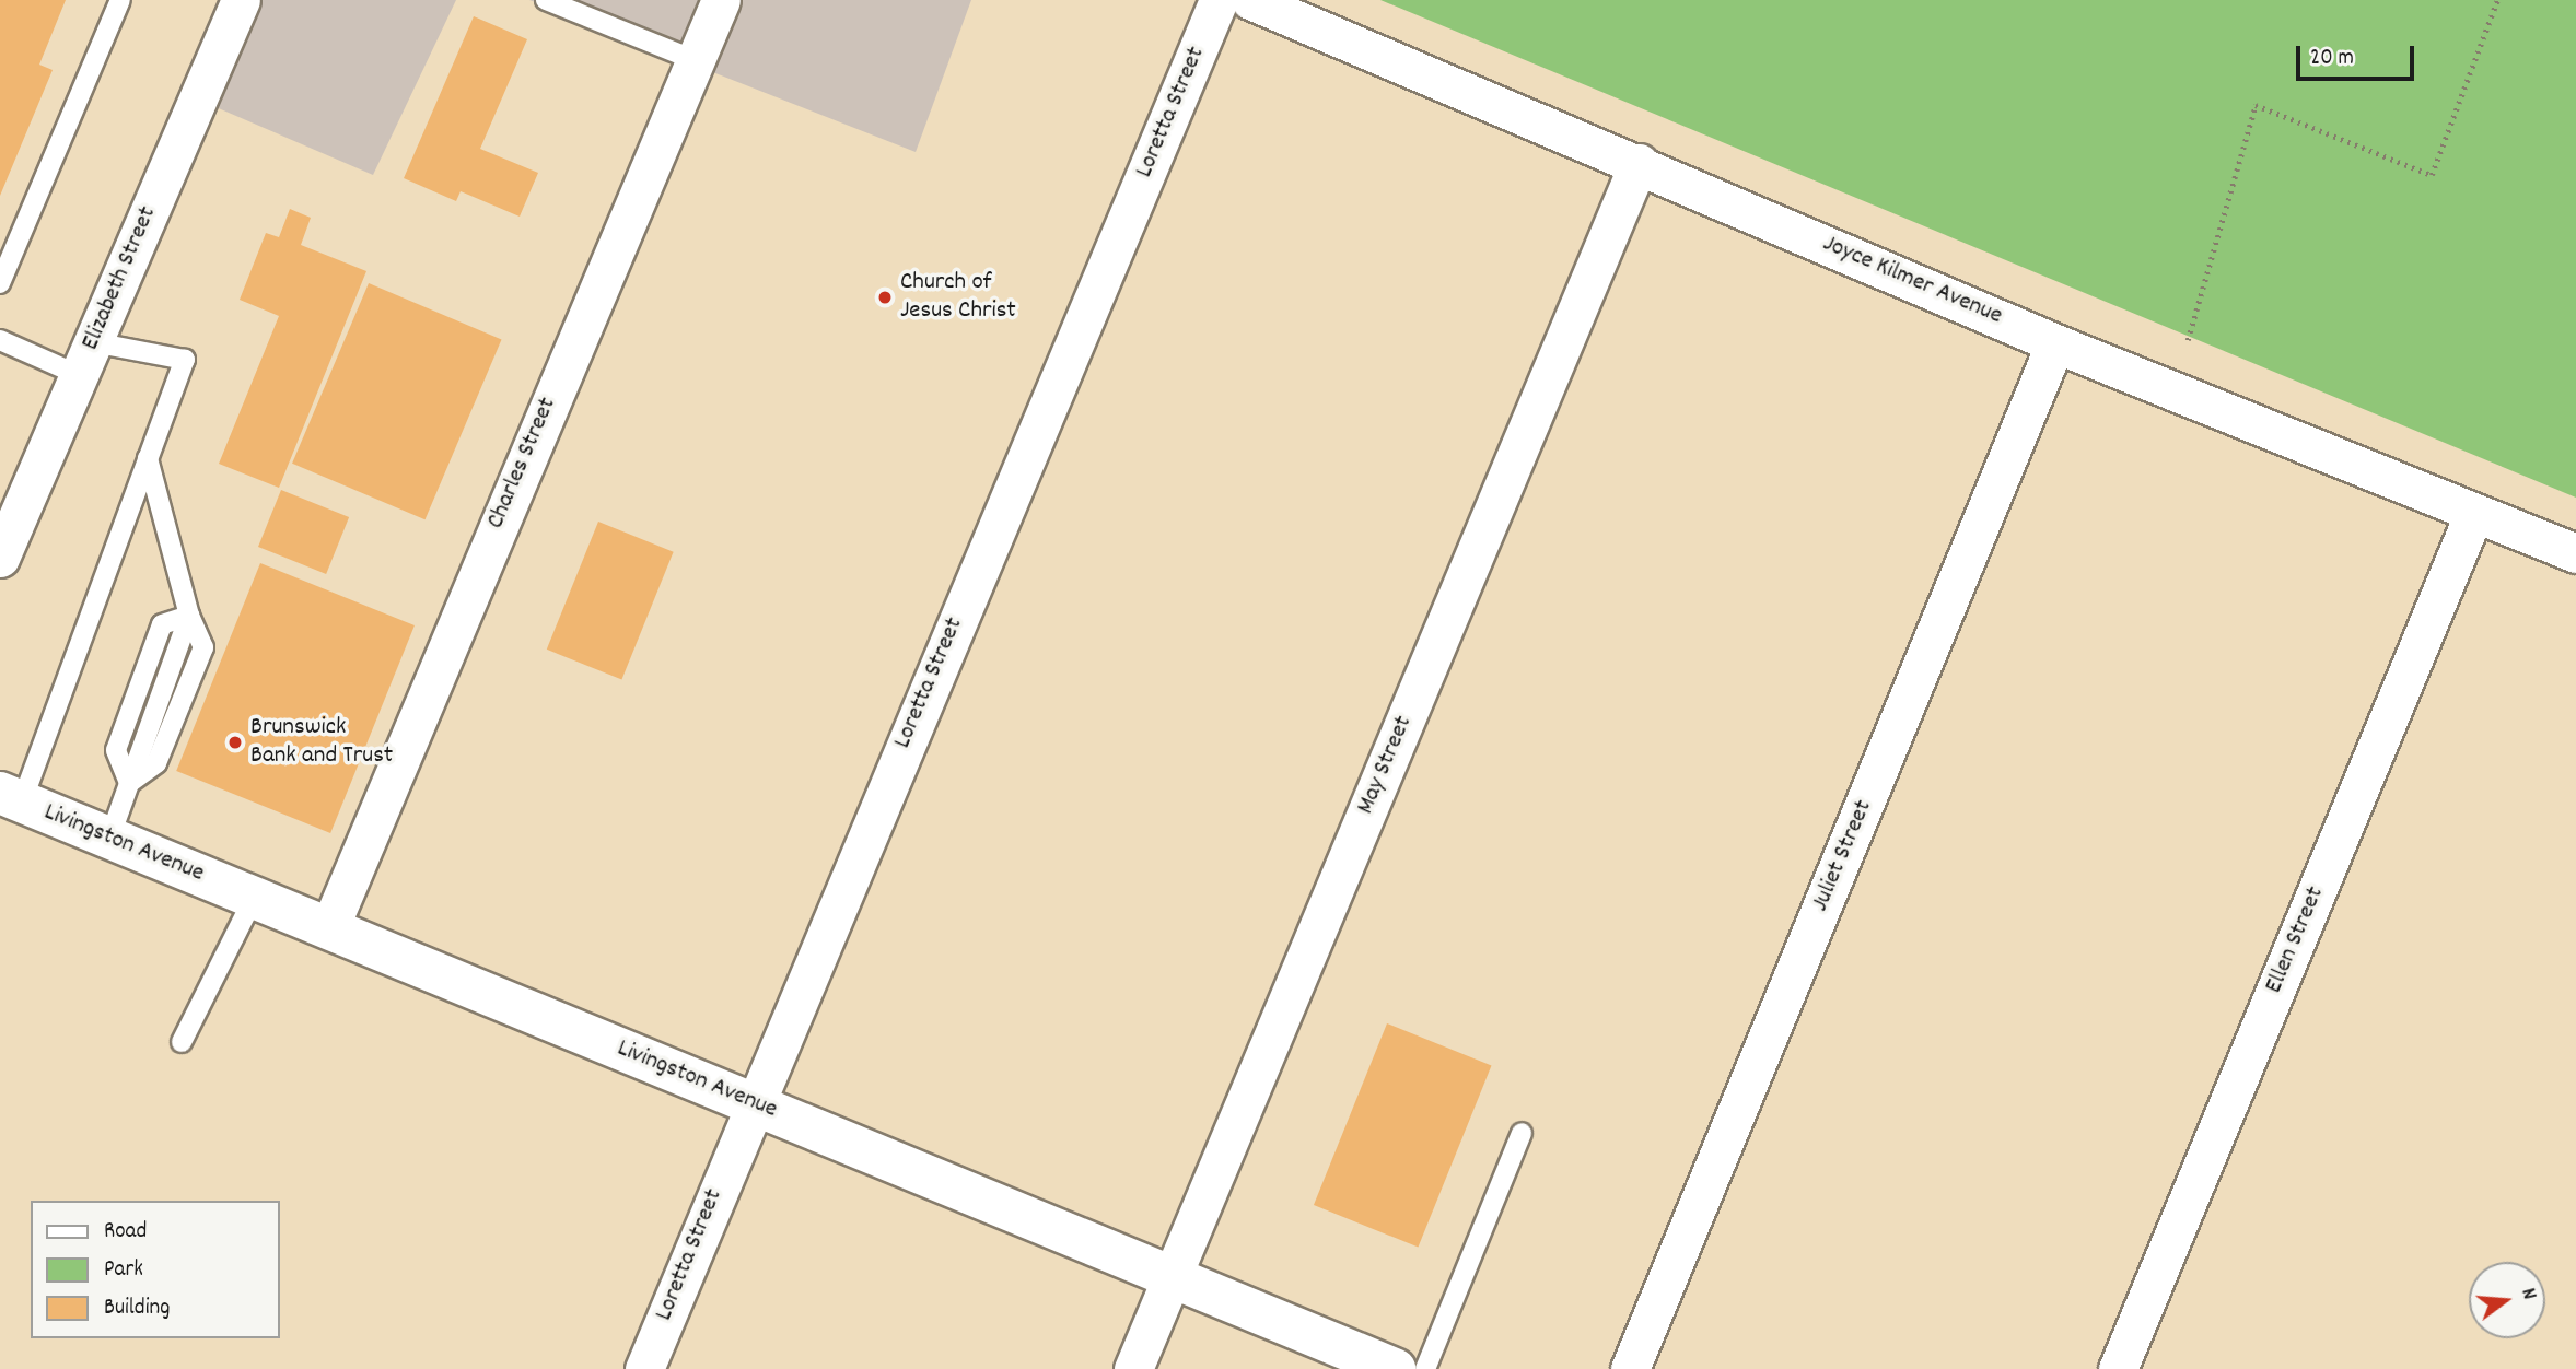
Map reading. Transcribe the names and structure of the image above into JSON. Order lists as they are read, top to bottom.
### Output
{
  "streets": {
    "main road": ["Livingston Avenue"],
    "street": [
      "Loretta Street",
      "Elizabeth Street",
      "Joyce Kilmer Avenue",
      "Charles Street",
      "May Street",
      "Juliet Street",
      "Ellen Street"
    ]
  },
  "crossings": [
    ["Loretta Street", "Livingston Avenue"],
    ["Joyce Kilmer Avenue", "May Street"],
    ["Joyce Kilmer Avenue", "Juliet Street"],
    ["Joyce Kilmer Avenue", "Ellen Street"],
    ["Charles Street", "Livingston Avenue"],
    ["May Street", "Livingston Avenue"]
  ],
  "places": ["Church of Jesus Christ", "Brunswick Bank and Trust"],
  "legend": ["Road", "Park", "Building"],
  "scale_bar": "20 m",
  "north": "right"
}
